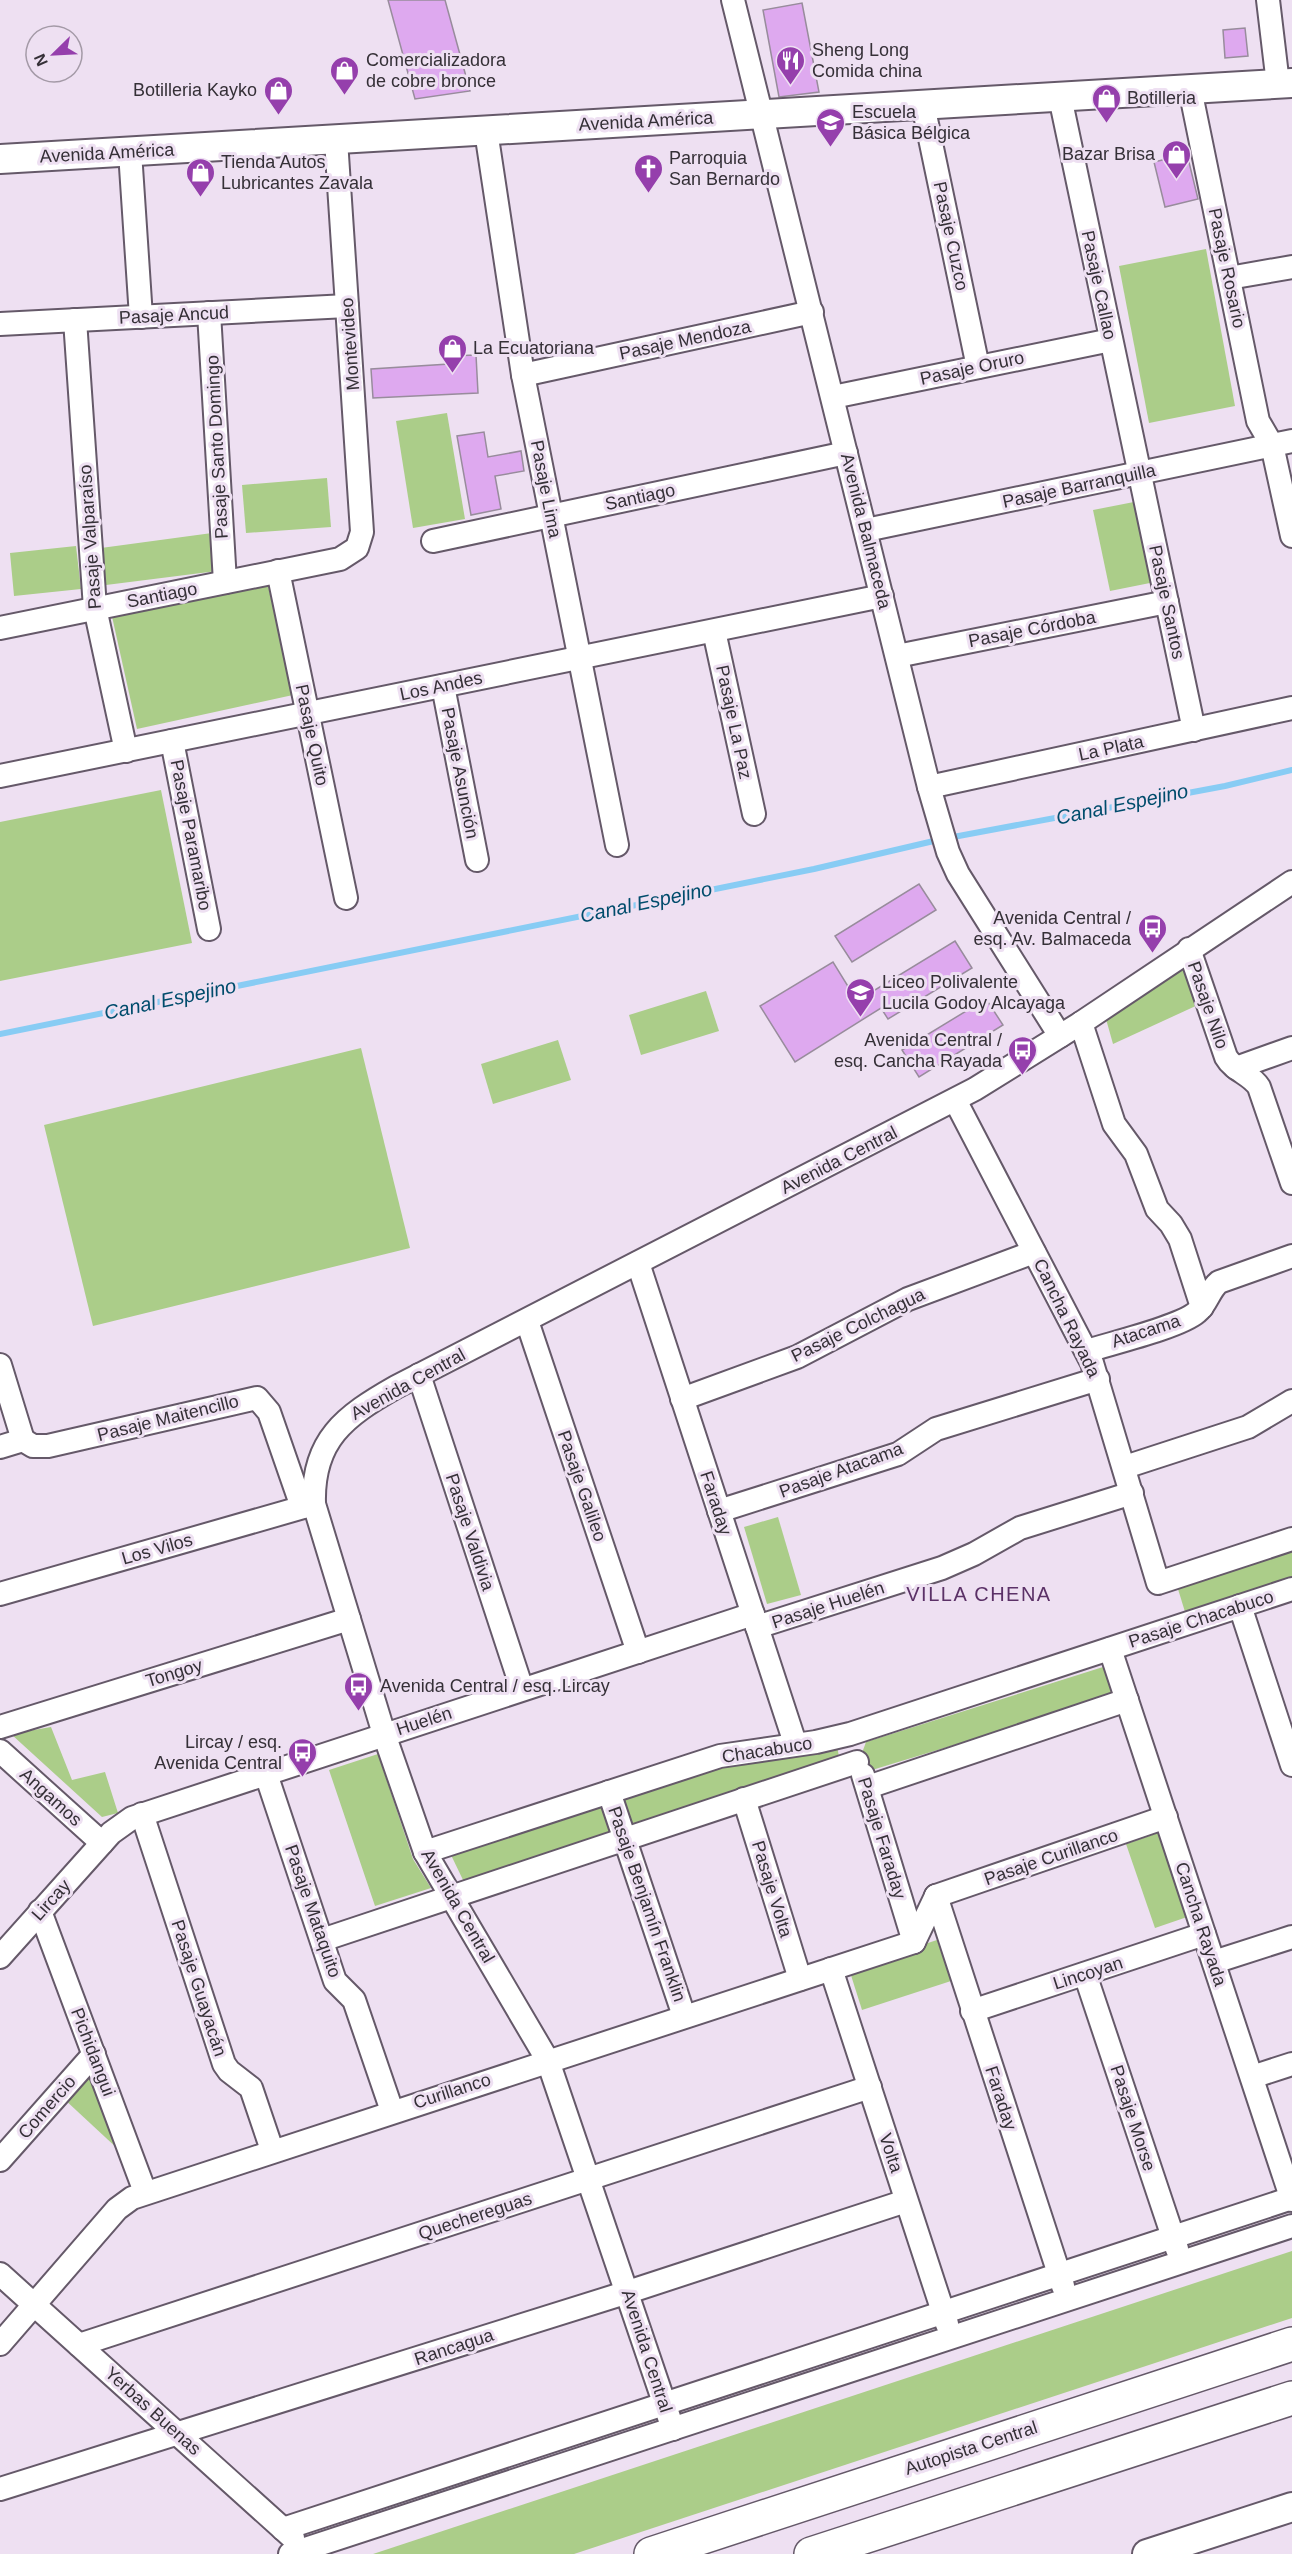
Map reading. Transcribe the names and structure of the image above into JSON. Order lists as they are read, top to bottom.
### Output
{
  "streets": {
    "highway": ["Autopista Central"],
    "main road": ["Avenida América"],
    "street": [
      "Pasaje Cuzco",
      "Pasaje Rosario",
      "Pasaje Callao",
      "Pasaje Ancud",
      "Pasaje Mendoza",
      "Montevideo",
      "Pasaje Oruro",
      "Pasaje Santo Domingo",
      "Pasaje Barranquilla",
      "Pasaje Lima",
      "Santiago",
      "Avenida Balmaceda",
      "Pasaje Valparaíso",
      "Pasaje Santos",
      "Pasaje Córdoba",
      "Los Andes",
      "Pasaje La Paz",
      "Pasaje Quito",
      "La Plata",
      "Pasaje Asunción",
      "Pasaje Paramaribo",
      "Pasaje Nilo",
      "Avenida Central",
      "Cancha Rayada",
      "Pasaje Colchagua",
      "Atacama",
      "Pasaje Maitencillo",
      "Pasaje Atacama",
      "Pasaje Galileo",
      "Faraday",
      "Pasaje Valdivia",
      "Los Vilos",
      "Pasaje Huelén",
      "Pasaje Chacabuco",
      "Tongoy",
      "Huelén",
      "Chacabuco",
      "Angamos",
      "Pasaje Faraday",
      "Pasaje Curillanco",
      "Pasaje Volta",
      "Lircay",
      "Pasaje Benjamín Franklin",
      "Pasaje Mataquito",
      "Lincoyan",
      "Pasaje Guayacán",
      "Pichidangui",
      "Curillanco",
      "Comercio",
      "Pasaje Morse",
      "Volta",
      "Quechereguas",
      "Rancagua",
      "Yerbas Buenas"
    ]
  },
  "crossings": [
    ["Avenida América", "Pasaje Cuzco"],
    ["Avenida América", "Pasaje Rosario"],
    ["Avenida América", "Pasaje Callao"],
    ["Avenida América", "Montevideo"],
    ["Avenida América", "Pasaje Lima"],
    ["Avenida América", "Avenida Balmaceda"],
    ["Pasaje Cuzco", "Pasaje Oruro"],
    ["Pasaje Rosario", "Pasaje Barranquilla"],
    ["Pasaje Callao", "Pasaje Oruro"],
    ["Pasaje Callao", "Pasaje Barranquilla"],
    ["Pasaje Callao", "Pasaje Santos"],
    ["Pasaje Ancud", "Montevideo"],
    ["Pasaje Ancud", "Pasaje Santo Domingo"],
    ["Pasaje Ancud", "Pasaje Valparaíso"],
    ["Pasaje Mendoza", "Pasaje Lima"],
    ["Pasaje Mendoza", "Avenida Balmaceda"],
    ["Montevideo", "Santiago"],
    ["Pasaje Oruro", "Avenida Balmaceda"],
    ["Pasaje Santo Domingo", "Santiago"],
    ["Pasaje Barranquilla", "Avenida Balmaceda"],
    ["Pasaje Barranquilla", "Pasaje Santos"],
    ["Pasaje Lima", "Santiago"],
    ["Pasaje Lima", "Los Andes"],
    ["Santiago", "Avenida Balmaceda"],
    ["Santiago", "Pasaje Valparaíso"],
    ["Santiago", "Pasaje Quito"],
    ["Avenida Balmaceda", "Pasaje Córdoba"],
    ["Avenida Balmaceda", "Los Andes"],
    ["Avenida Balmaceda", "La Plata"],
    ["Avenida Balmaceda", "Avenida Central"],
    ["Pasaje Valparaíso", "Los Andes"],
    ["Pasaje Santos", "Pasaje Córdoba"],
    ["Pasaje Santos", "La Plata"],
    ["Los Andes", "Pasaje La Paz"],
    ["Los Andes", "Pasaje Quito"],
    ["Los Andes", "Pasaje Asunción"],
    ["Los Andes", "Pasaje Paramaribo"],
    ["Pasaje Nilo", "Avenida Central"],
    ["Avenida Central", "Cancha Rayada"],
    ["Avenida Central", "Pasaje Maitencillo"],
    ["Avenida Central", "Pasaje Galileo"],
    ["Avenida Central", "Faraday"],
    ["Avenida Central", "Pasaje Valdivia"],
    ["Avenida Central", "Los Vilos"],
    ["Avenida Central", "Tongoy"],
    ["Avenida Central", "Huelén"],
    ["Avenida Central", "Chacabuco"],
    ["Avenida Central", "Curillanco"],
    ["Avenida Central", "Quechereguas"],
    ["Avenida Central", "Rancagua"],
    ["Cancha Rayada", "Pasaje Colchagua"],
    ["Cancha Rayada", "Atacama"],
    ["Cancha Rayada", "Pasaje Atacama"],
    ["Cancha Rayada", "Pasaje Huelén"],
    ["Cancha Rayada", "Pasaje Chacabuco"],
    ["Cancha Rayada", "Chacabuco"],
    ["Cancha Rayada", "Pasaje Curillanco"],
    ["Cancha Rayada", "Lincoyan"],
    ["Pasaje Colchagua", "Faraday"],
    ["Pasaje Maitencillo", "Los Vilos"],
    ["Pasaje Atacama", "Faraday"],
    ["Pasaje Galileo", "Huelén"],
    ["Faraday", "Pasaje Huelén"],
    ["Faraday", "Huelén"],
    ["Faraday", "Chacabuco"],
    ["Faraday", "Pasaje Curillanco"],
    ["Faraday", "Lincoyan"],
    ["Pasaje Valdivia", "Huelén"],
    ["Pasaje Huelén", "Huelén"],
    ["Pasaje Chacabuco", "Chacabuco"],
    ["Huelén", "Angamos"],
    ["Huelén", "Lircay"],
    ["Huelén", "Pasaje Mataquito"],
    ["Huelén", "Pasaje Guayacán"],
    ["Chacabuco", "Pasaje Faraday"],
    ["Chacabuco", "Pasaje Volta"],
    ["Chacabuco", "Pasaje Benjamín Franklin"],
    ["Chacabuco", "Pasaje Mataquito"],
    ["Angamos", "Lircay"],
    ["Pasaje Faraday", "Curillanco"],
    ["Pasaje Volta", "Curillanco"],
    ["Lircay", "Pichidangui"],
    ["Pasaje Benjamín Franklin", "Curillanco"],
    ["Pasaje Mataquito", "Curillanco"],
    ["Lincoyan", "Pasaje Morse"],
    ["Pasaje Guayacán", "Curillanco"],
    ["Pichidangui", "Curillanco"],
    ["Pichidangui", "Comercio"],
    ["Curillanco", "Volta"],
    ["Curillanco", "Yerbas Buenas"],
    ["Volta", "Quechereguas"],
    ["Volta", "Rancagua"],
    ["Quechereguas", "Yerbas Buenas"],
    ["Rancagua", "Yerbas Buenas"]
  ],
  "districts": ["VILLA CHENA"],
  "water": ["Canal Espejino"],
  "places": {
    "restaurant": ["Sheng Long Comida china"],
    "shop": [
      "Comercializadora de cobre bronce",
      "Botilleria Kayko",
      "Botilleria",
      "Bazar Brisa",
      "Tienda Autos Lubricantes Zavala",
      "La Ecuatoriana"
    ],
    "school or university": ["Escuela Básica Bélgica", "Liceo Polivalente Lucila Godoy Alcayaga"],
    "church": ["Parroquia San Bernardo"],
    "bus stop": [
      "Avenida Central / esq. Av. Balmaceda",
      "Avenida Central / esq. Cancha Rayada",
      "Avenida Central / esq. Lircay",
      "Lircay / esq. Avenida Central"
    ]
  },
  "north": "bottom left"
}
